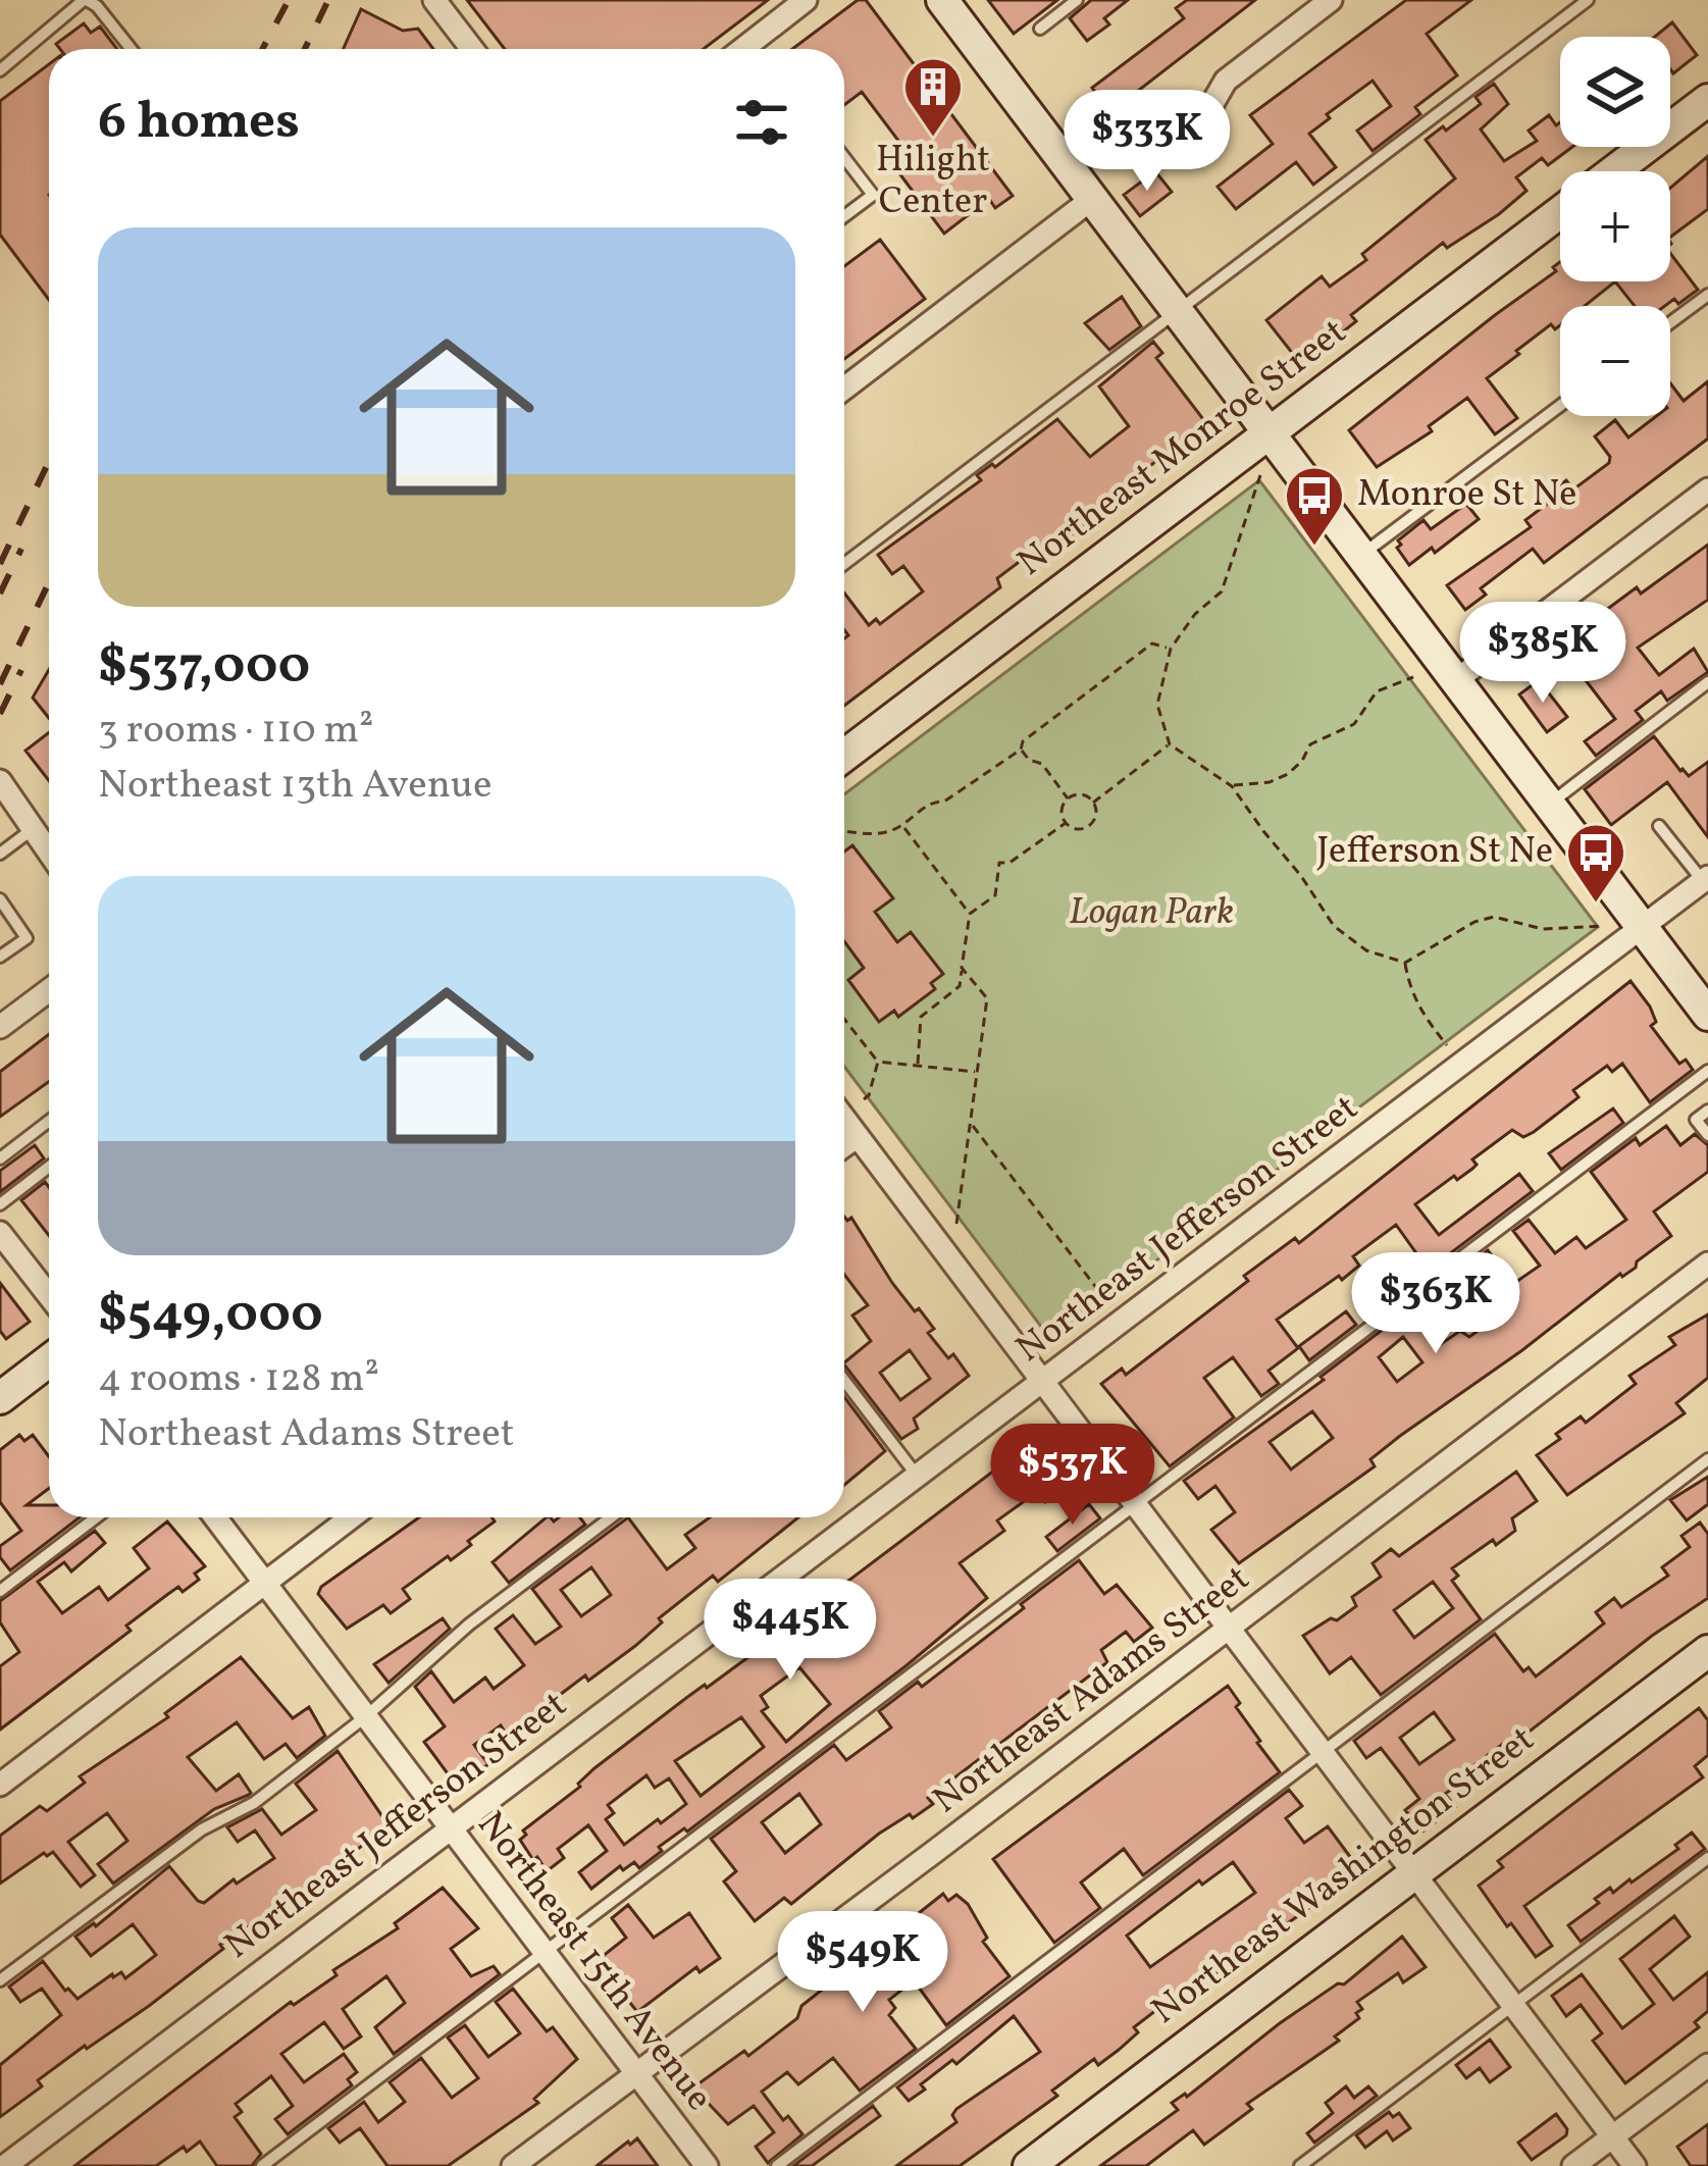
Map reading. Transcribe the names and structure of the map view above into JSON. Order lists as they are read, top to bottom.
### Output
{
  "streets": {
    "street": [
      "Northeast Monroe Street",
      "Northeast Jefferson Street",
      "Northeast Adams Street",
      "Northeast Washington Street",
      "Northeast 15th Avenue"
    ]
  },
  "crossings": [
    ["Northeast Jefferson Street", "Northeast 15th Avenue"],
    ["Northeast Adams Street", "Northeast 15th Avenue"]
  ],
  "parks": ["Logan Park"],
  "places": {
    "building": ["Hilight Center"],
    "bus stop": ["Monroe St Ne", "Jefferson St Ne"]
  },
  "page": {
    "map_buttons": ["+", "−"],
    "heading": "6 homes",
    "price": [
      "$333K",
      "$385K",
      "$363K",
      "$537K",
      "$445K",
      "$549K"
    ],
    "list": [
      {
        "name": "$537,000",
        "note": "3 rooms · 110 m² · Northeast 13th Avenue"
      },
      {
        "name": "$549,000",
        "note": "4 rooms · 128 m² · Northeast Adams Street"
      }
    ]
  }
}
